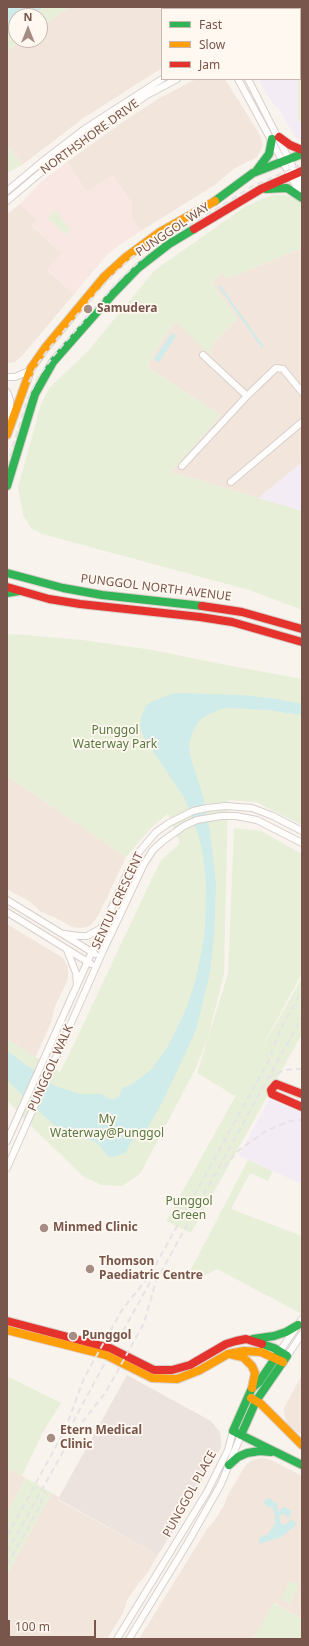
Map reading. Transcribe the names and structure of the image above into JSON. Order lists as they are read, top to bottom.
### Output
{
  "streets": {
    "main road": ["PUNGGOL WAY", "PUNGGOL NORTH AVENUE", "PUNGGOL PLACE"],
    "street": ["NORTHSHORE DRIVE", "SENTUL CRESCENT", "PUNGGOL WALK"]
  },
  "crossings": [
    ["SENTUL CRESCENT", "PUNGGOL WALK"]
  ],
  "parks": ["Punggol Waterway Park", "My Waterway@Punggol", "Punggol Green"],
  "places": [
    "Samudera",
    "Minmed Clinic",
    "Thomson Paediatric Centre",
    "Punggol",
    "Etern Medical Clinic"
  ],
  "legend": ["Fast", "Slow", "Jam"],
  "scale_bar": "100 m",
  "north": "top"
}
